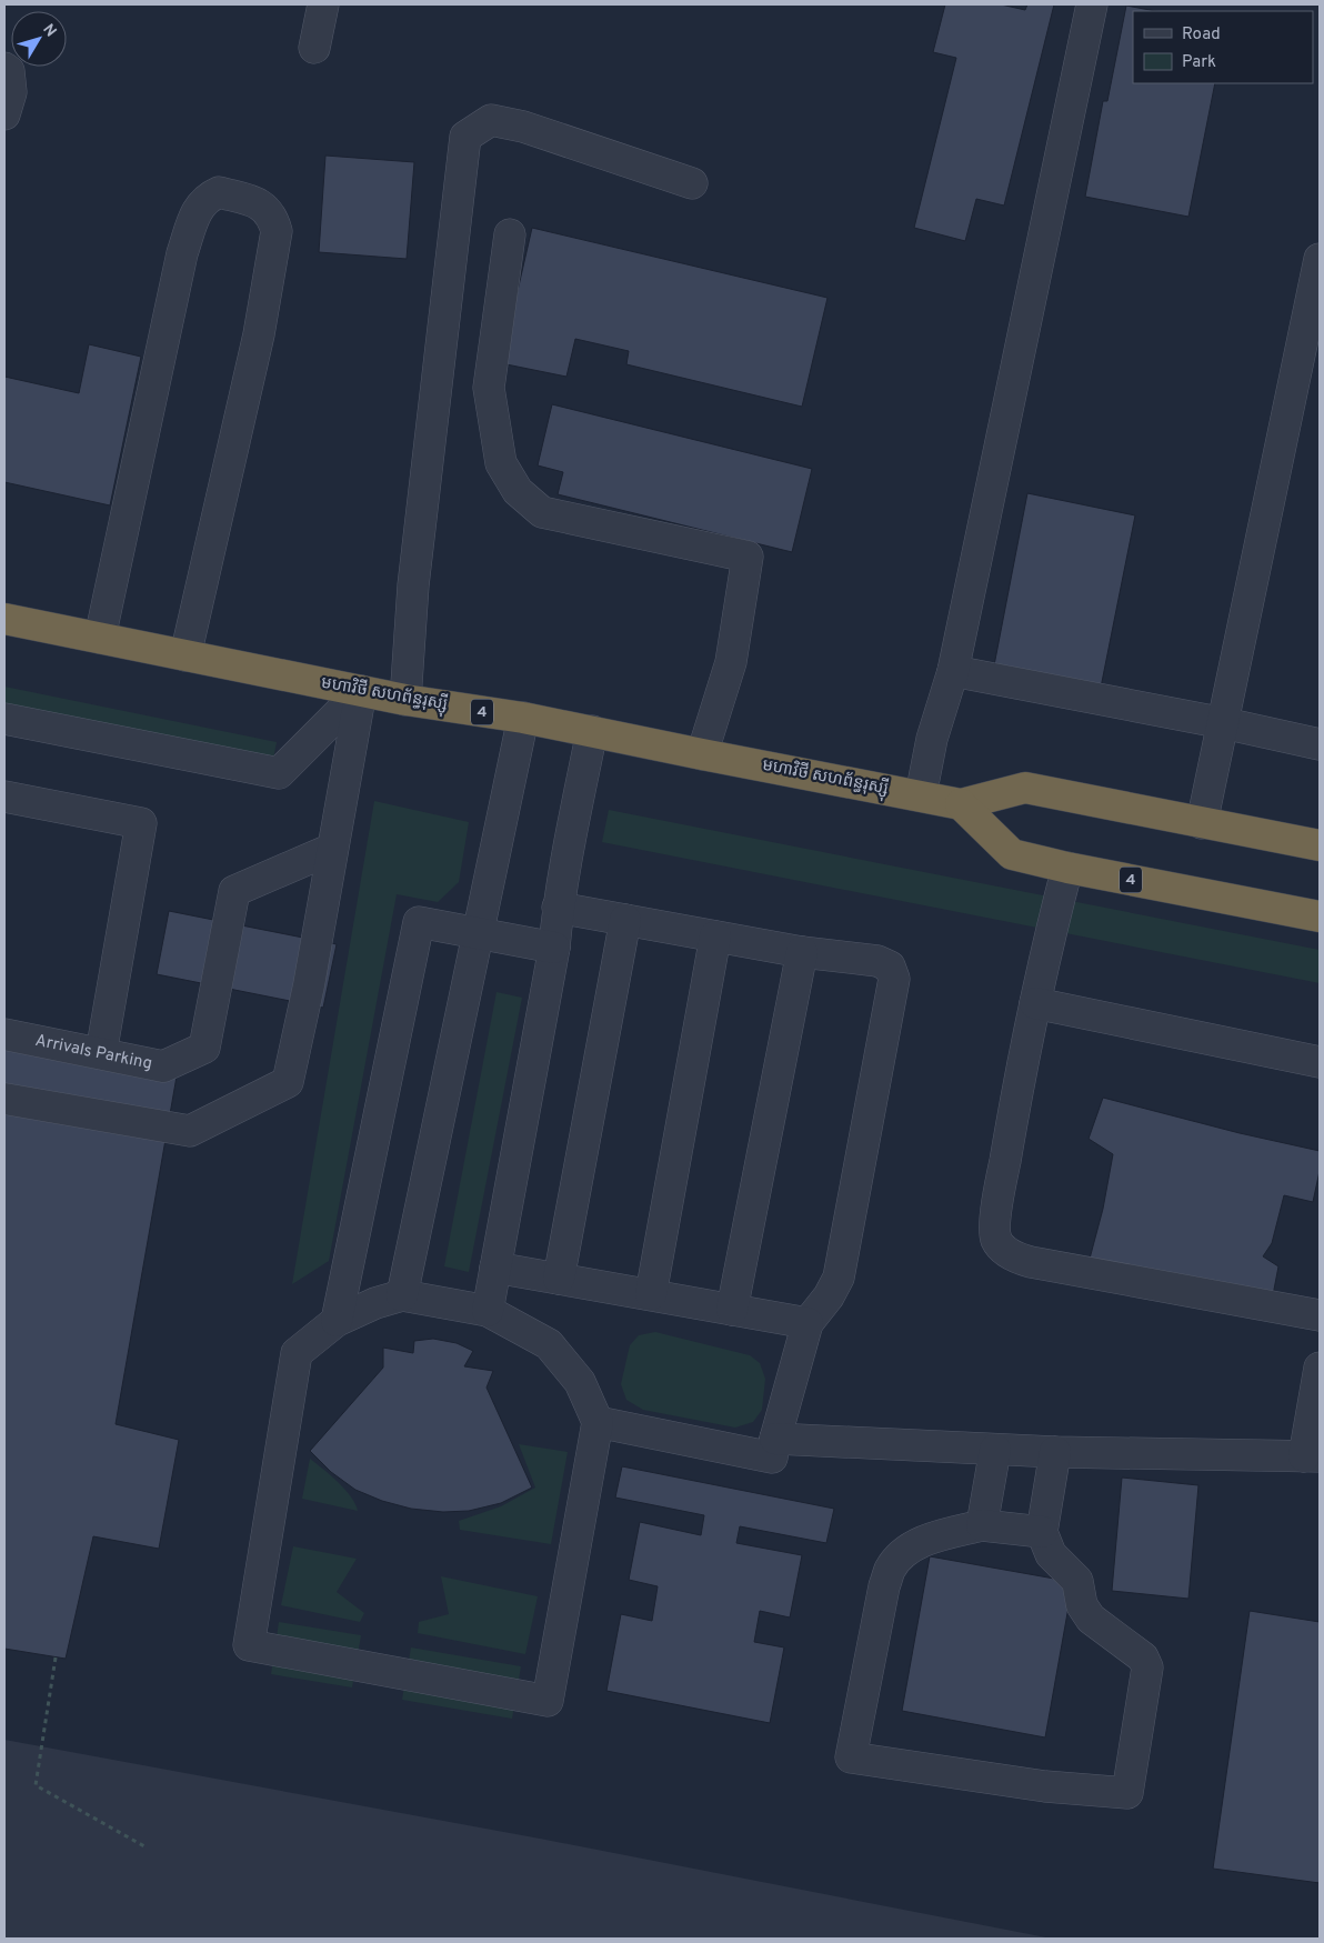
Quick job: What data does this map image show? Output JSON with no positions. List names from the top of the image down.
{
  "streets": {
    "highway": ["មហាវិថី សហព័ន្ធរុស្ស៊ី", "4"],
    "street": ["Arrivals Parking"]
  },
  "crossings": [
    ["មហាវិថី សហព័ន្ធរុស្ស៊ី", "4"]
  ],
  "legend": ["Road", "Park"],
  "north": "top right"
}
